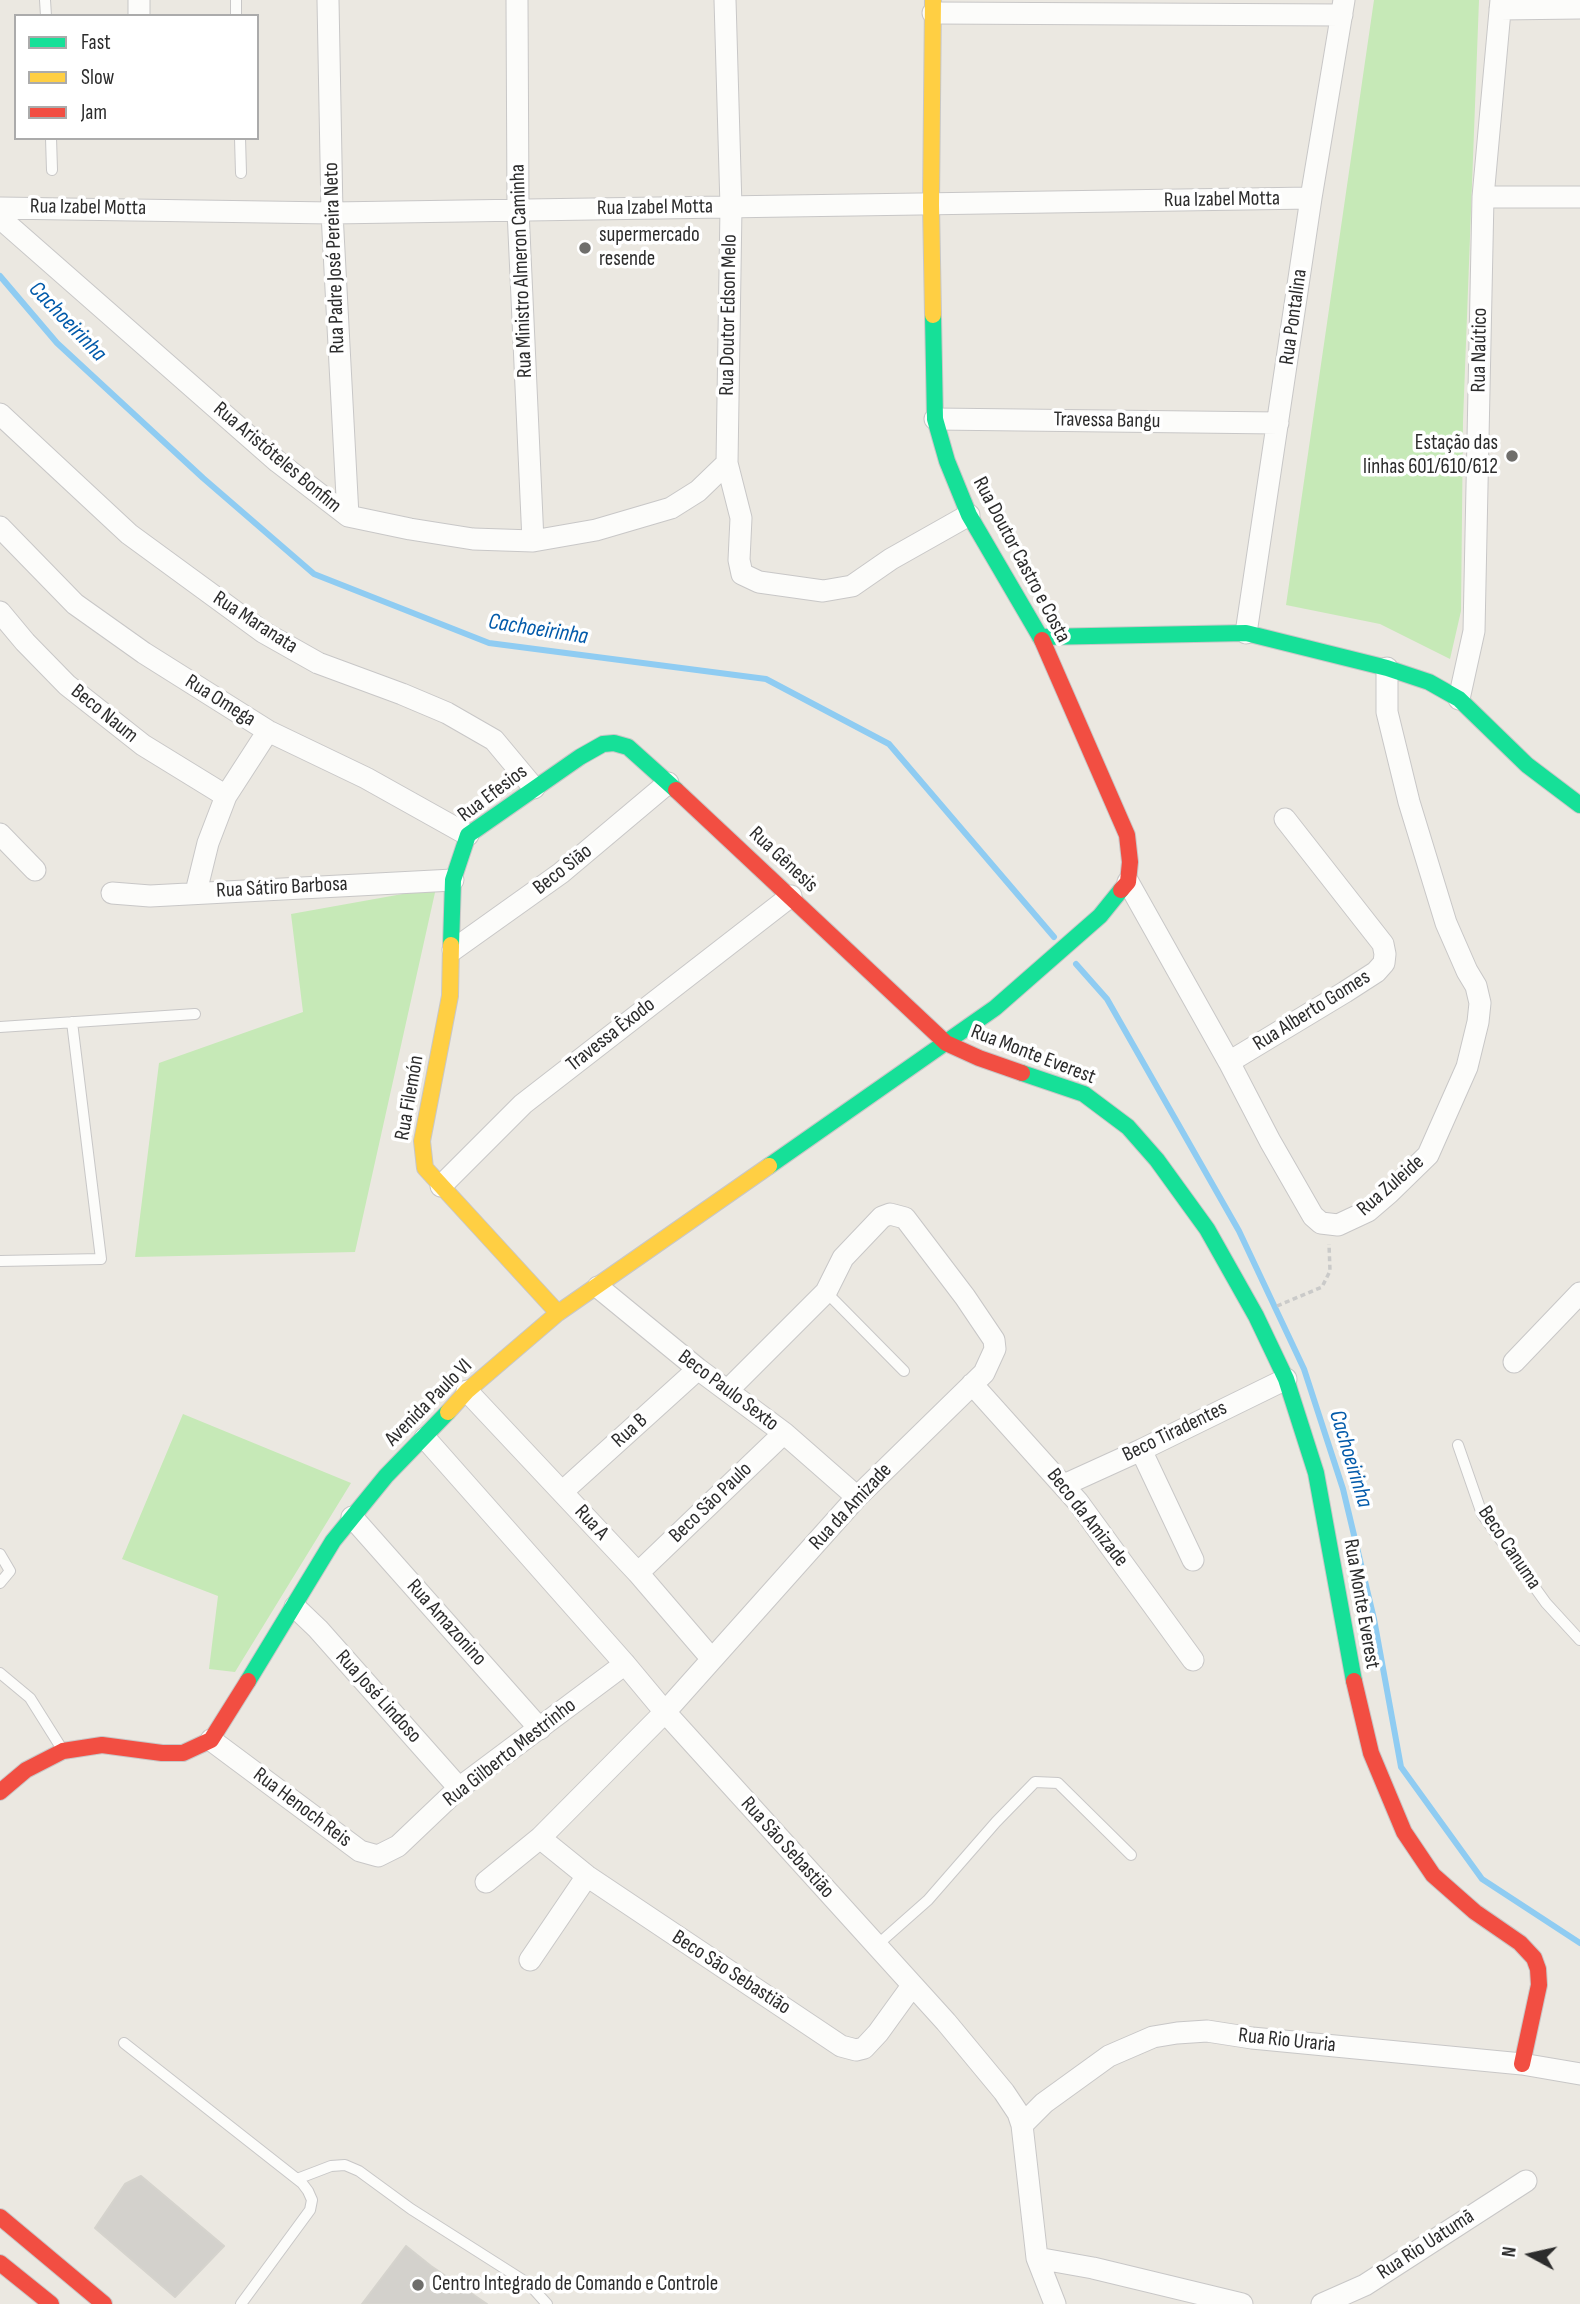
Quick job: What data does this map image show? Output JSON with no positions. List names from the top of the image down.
{
  "streets": {
    "street": [
      "Rua Izabel Motta",
      "Rua Padre José Pereira Neto",
      "Rua Ministro Almeron Caminha",
      "Rua Doutor Edson Melo",
      "Rua Pontalina",
      "Rua Naútico",
      "Travessa Bangu",
      "Rua Aristóteles Bonfim",
      "Rua Doutor Castro e Costa",
      "Rua Maranata",
      "Rua Omega",
      "Beco Naum",
      "Rua Efesios",
      "Rua Gênesis",
      "Beco Sião",
      "Rua Sátiro Barbosa",
      "Rua Alberto Gomes",
      "Travessa Êxodo",
      "Rua Monte Everest",
      "Rua Filemón",
      "Rua Zuleide",
      "Beco Paulo Sexto",
      "Avenida Paulo VI",
      "Rua B",
      "Beco Tiradentes",
      "Beco São Paulo",
      "Rua da Amizade",
      "Beco da Amizade",
      "Rua A",
      "Rua Amazonino",
      "Rua José Lindoso",
      "Rua Gilberto Mestrinho",
      "Rua Henoch Reis",
      "Rua São Sebastião",
      "Beco São Sebastião",
      "Rua Rio Uraria",
      "Rua Rio Uatumã"
    ],
    "lane": ["Beco Canuma"]
  },
  "crossings": [
    ["Rua Izabel Motta", "Rua Padre José Pereira Neto"],
    ["Rua Izabel Motta", "Rua Ministro Almeron Caminha"],
    ["Rua Izabel Motta", "Rua Doutor Edson Melo"],
    ["Rua Izabel Motta", "Rua Pontalina"],
    ["Rua Izabel Motta", "Rua Doutor Castro e Costa"],
    ["Rua Padre José Pereira Neto", "Rua Aristóteles Bonfim"],
    ["Rua Ministro Almeron Caminha", "Rua Aristóteles Bonfim"],
    ["Rua Doutor Edson Melo", "Rua Aristóteles Bonfim"],
    ["Rua Doutor Edson Melo", "Rua Doutor Castro e Costa"],
    ["Rua Pontalina", "Travessa Bangu"],
    ["Travessa Bangu", "Rua Doutor Castro e Costa"],
    ["Rua Maranata", "Rua Efesios"],
    ["Rua Omega", "Rua Efesios"],
    ["Rua Efesios", "Rua Gênesis"],
    ["Rua Efesios", "Rua Sátiro Barbosa"],
    ["Rua Efesios", "Rua Filemón"],
    ["Rua Gênesis", "Beco Sião"],
    ["Rua Gênesis", "Travessa Êxodo"],
    ["Rua Gênesis", "Rua Monte Everest"],
    ["Rua Gênesis", "Avenida Paulo VI"],
    ["Beco Sião", "Rua Filemón"],
    ["Rua Sátiro Barbosa", "Rua Filemón"],
    ["Travessa Êxodo", "Rua Filemón"],
    ["Rua Monte Everest", "Avenida Paulo VI"],
    ["Rua Monte Everest", "Beco Tiradentes"],
    ["Rua Monte Everest", "Rua Rio Uraria"],
    ["Rua Filemón", "Avenida Paulo VI"],
    ["Beco Paulo Sexto", "Avenida Paulo VI"],
    ["Beco Paulo Sexto", "Rua B"],
    ["Beco Paulo Sexto", "Beco São Paulo"],
    ["Beco Paulo Sexto", "Rua da Amizade"],
    ["Avenida Paulo VI", "Rua A"],
    ["Avenida Paulo VI", "Rua Amazonino"],
    ["Avenida Paulo VI", "Rua José Lindoso"],
    ["Avenida Paulo VI", "Rua Henoch Reis"],
    ["Avenida Paulo VI", "Rua São Sebastião"],
    ["Rua B", "Rua A"],
    ["Beco Tiradentes", "Beco da Amizade"],
    ["Beco São Paulo", "Rua A"],
    ["Rua da Amizade", "Beco da Amizade"],
    ["Rua da Amizade", "Rua A"],
    ["Rua da Amizade", "Rua São Sebastião"],
    ["Rua Amazonino", "Rua Gilberto Mestrinho"],
    ["Rua José Lindoso", "Rua Gilberto Mestrinho"],
    ["Rua Gilberto Mestrinho", "Rua Henoch Reis"],
    ["Rua Gilberto Mestrinho", "Rua São Sebastião"],
    ["Rua São Sebastião", "Beco São Sebastião"],
    ["Rua São Sebastião", "Rua Rio Uraria"]
  ],
  "water": ["Cachoeirinha"],
  "places": ["supermercado resende", "Estação das linhas 601/610/612", "Centro Integrado de Comando e Controle"],
  "legend": ["Fast", "Slow", "Jam"],
  "north": "left"
}
